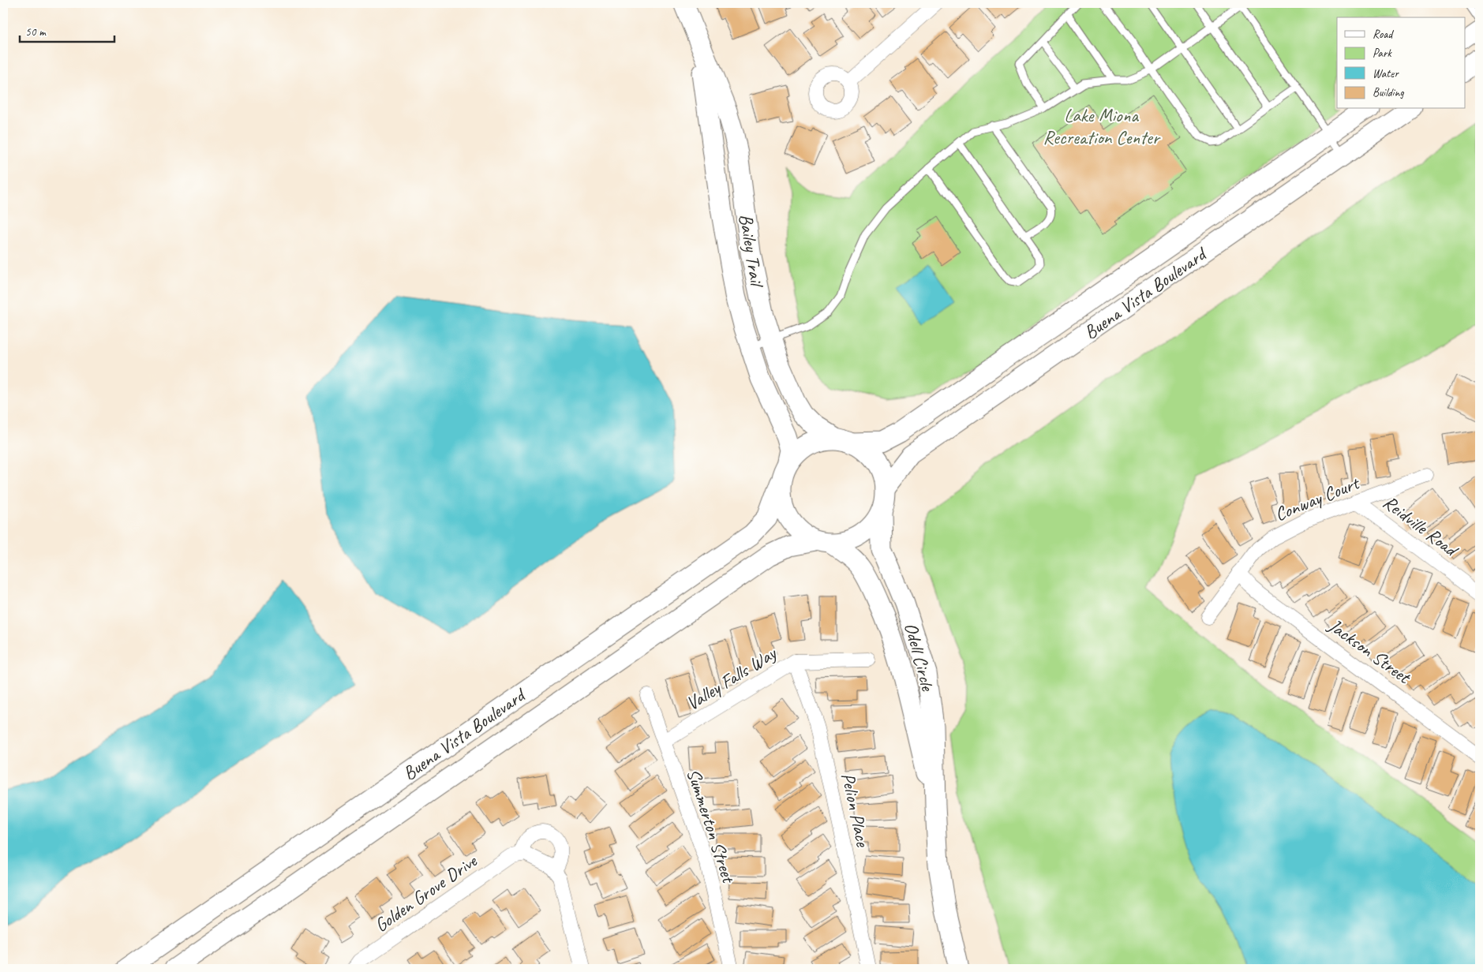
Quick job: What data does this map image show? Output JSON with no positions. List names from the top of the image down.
{
  "streets": {
    "main road": ["Bailey Trail", "Buena Vista Boulevard", "Odell Circle"],
    "street": [
      "Conway Court",
      "Reidville Road",
      "Jackson Street",
      "Valley Falls Way",
      "Pelion Place",
      "Summerton Street",
      "Golden Grove Drive"
    ]
  },
  "crossings": [
    ["Bailey Trail", "Buena Vista Boulevard"],
    ["Bailey Trail", "Odell Circle"],
    ["Buena Vista Boulevard", "Odell Circle"],
    ["Conway Court", "Reidville Road"],
    ["Conway Court", "Jackson Street"],
    ["Valley Falls Way", "Pelion Place"],
    ["Valley Falls Way", "Summerton Street"]
  ],
  "parks": ["Lake Miona Recreation Center"],
  "legend": [
    "Road",
    "Park",
    "Water",
    "Building"
  ],
  "scale_bar": "50 m"
}
